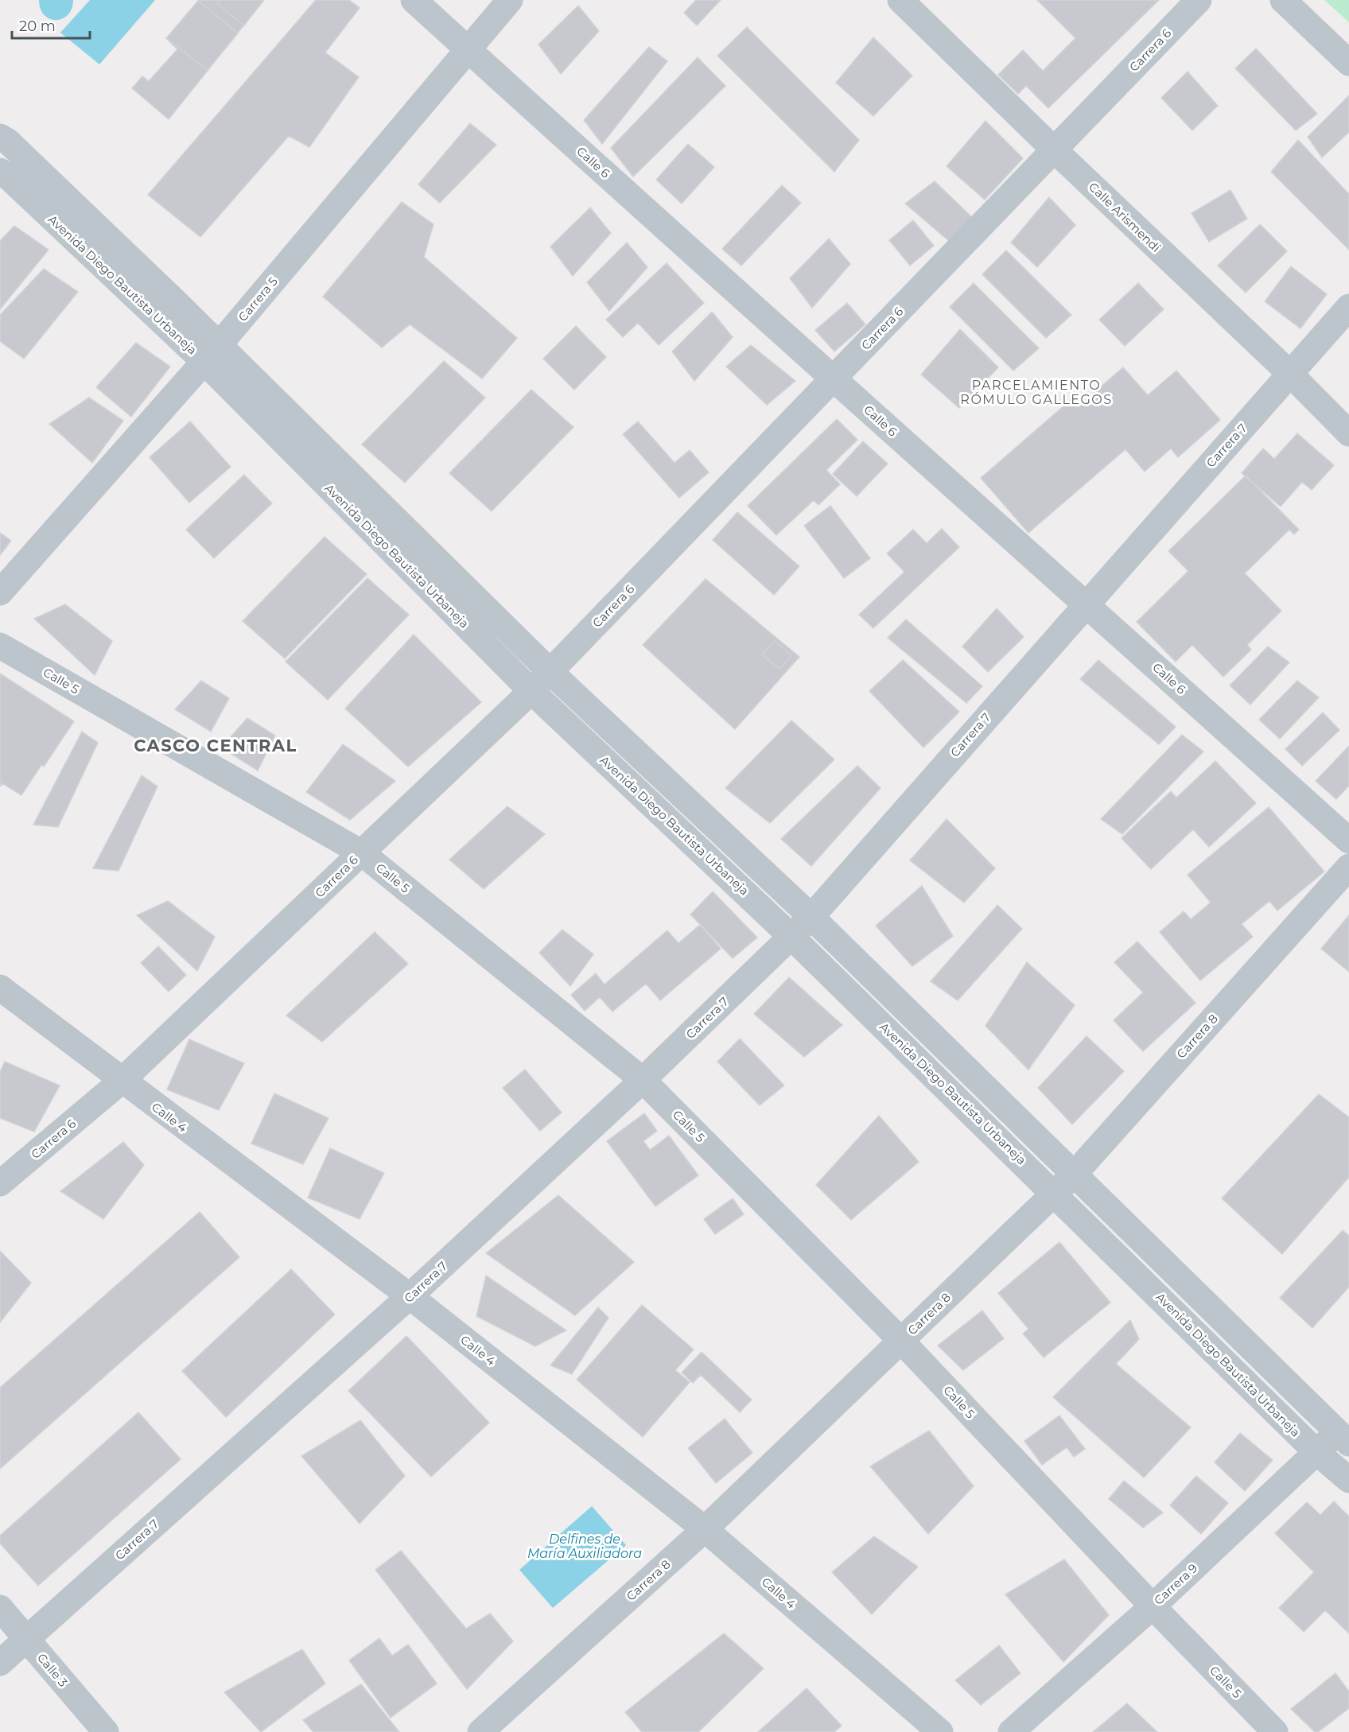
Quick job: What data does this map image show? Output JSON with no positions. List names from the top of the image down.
{
  "streets": {
    "street": [
      "Carrera 6",
      "Calle 6",
      "Calle Arismendi",
      "Avenida Diego Bautista Urbaneja",
      "Carrera 5",
      "Carrera 7",
      "Calle 5",
      "Carrera 8",
      "Calle 4",
      "Carrera 9",
      "Calle 3"
    ]
  },
  "crossings": [
    ["Carrera 6", "Calle 6"],
    ["Carrera 6", "Calle Arismendi"],
    ["Carrera 6", "Avenida Diego Bautista Urbaneja"],
    ["Carrera 6", "Calle 5"],
    ["Carrera 6", "Calle 4"],
    ["Calle 6", "Carrera 5"],
    ["Calle 6", "Carrera 7"],
    ["Calle Arismendi", "Carrera 7"],
    ["Avenida Diego Bautista Urbaneja", "Carrera 5"],
    ["Avenida Diego Bautista Urbaneja", "Carrera 7"],
    ["Avenida Diego Bautista Urbaneja", "Carrera 8"],
    ["Avenida Diego Bautista Urbaneja", "Carrera 9"],
    ["Carrera 7", "Calle 5"],
    ["Carrera 7", "Calle 4"],
    ["Carrera 7", "Calle 3"],
    ["Calle 5", "Carrera 8"],
    ["Calle 5", "Carrera 9"],
    ["Carrera 8", "Calle 4"]
  ],
  "districts": ["PARCELAMIENTO RÓMULO GALLEGOS", "CASCO CENTRAL"],
  "water": ["Delfines de María Auxiliadora"],
  "scale_bar": "20 m"
}
